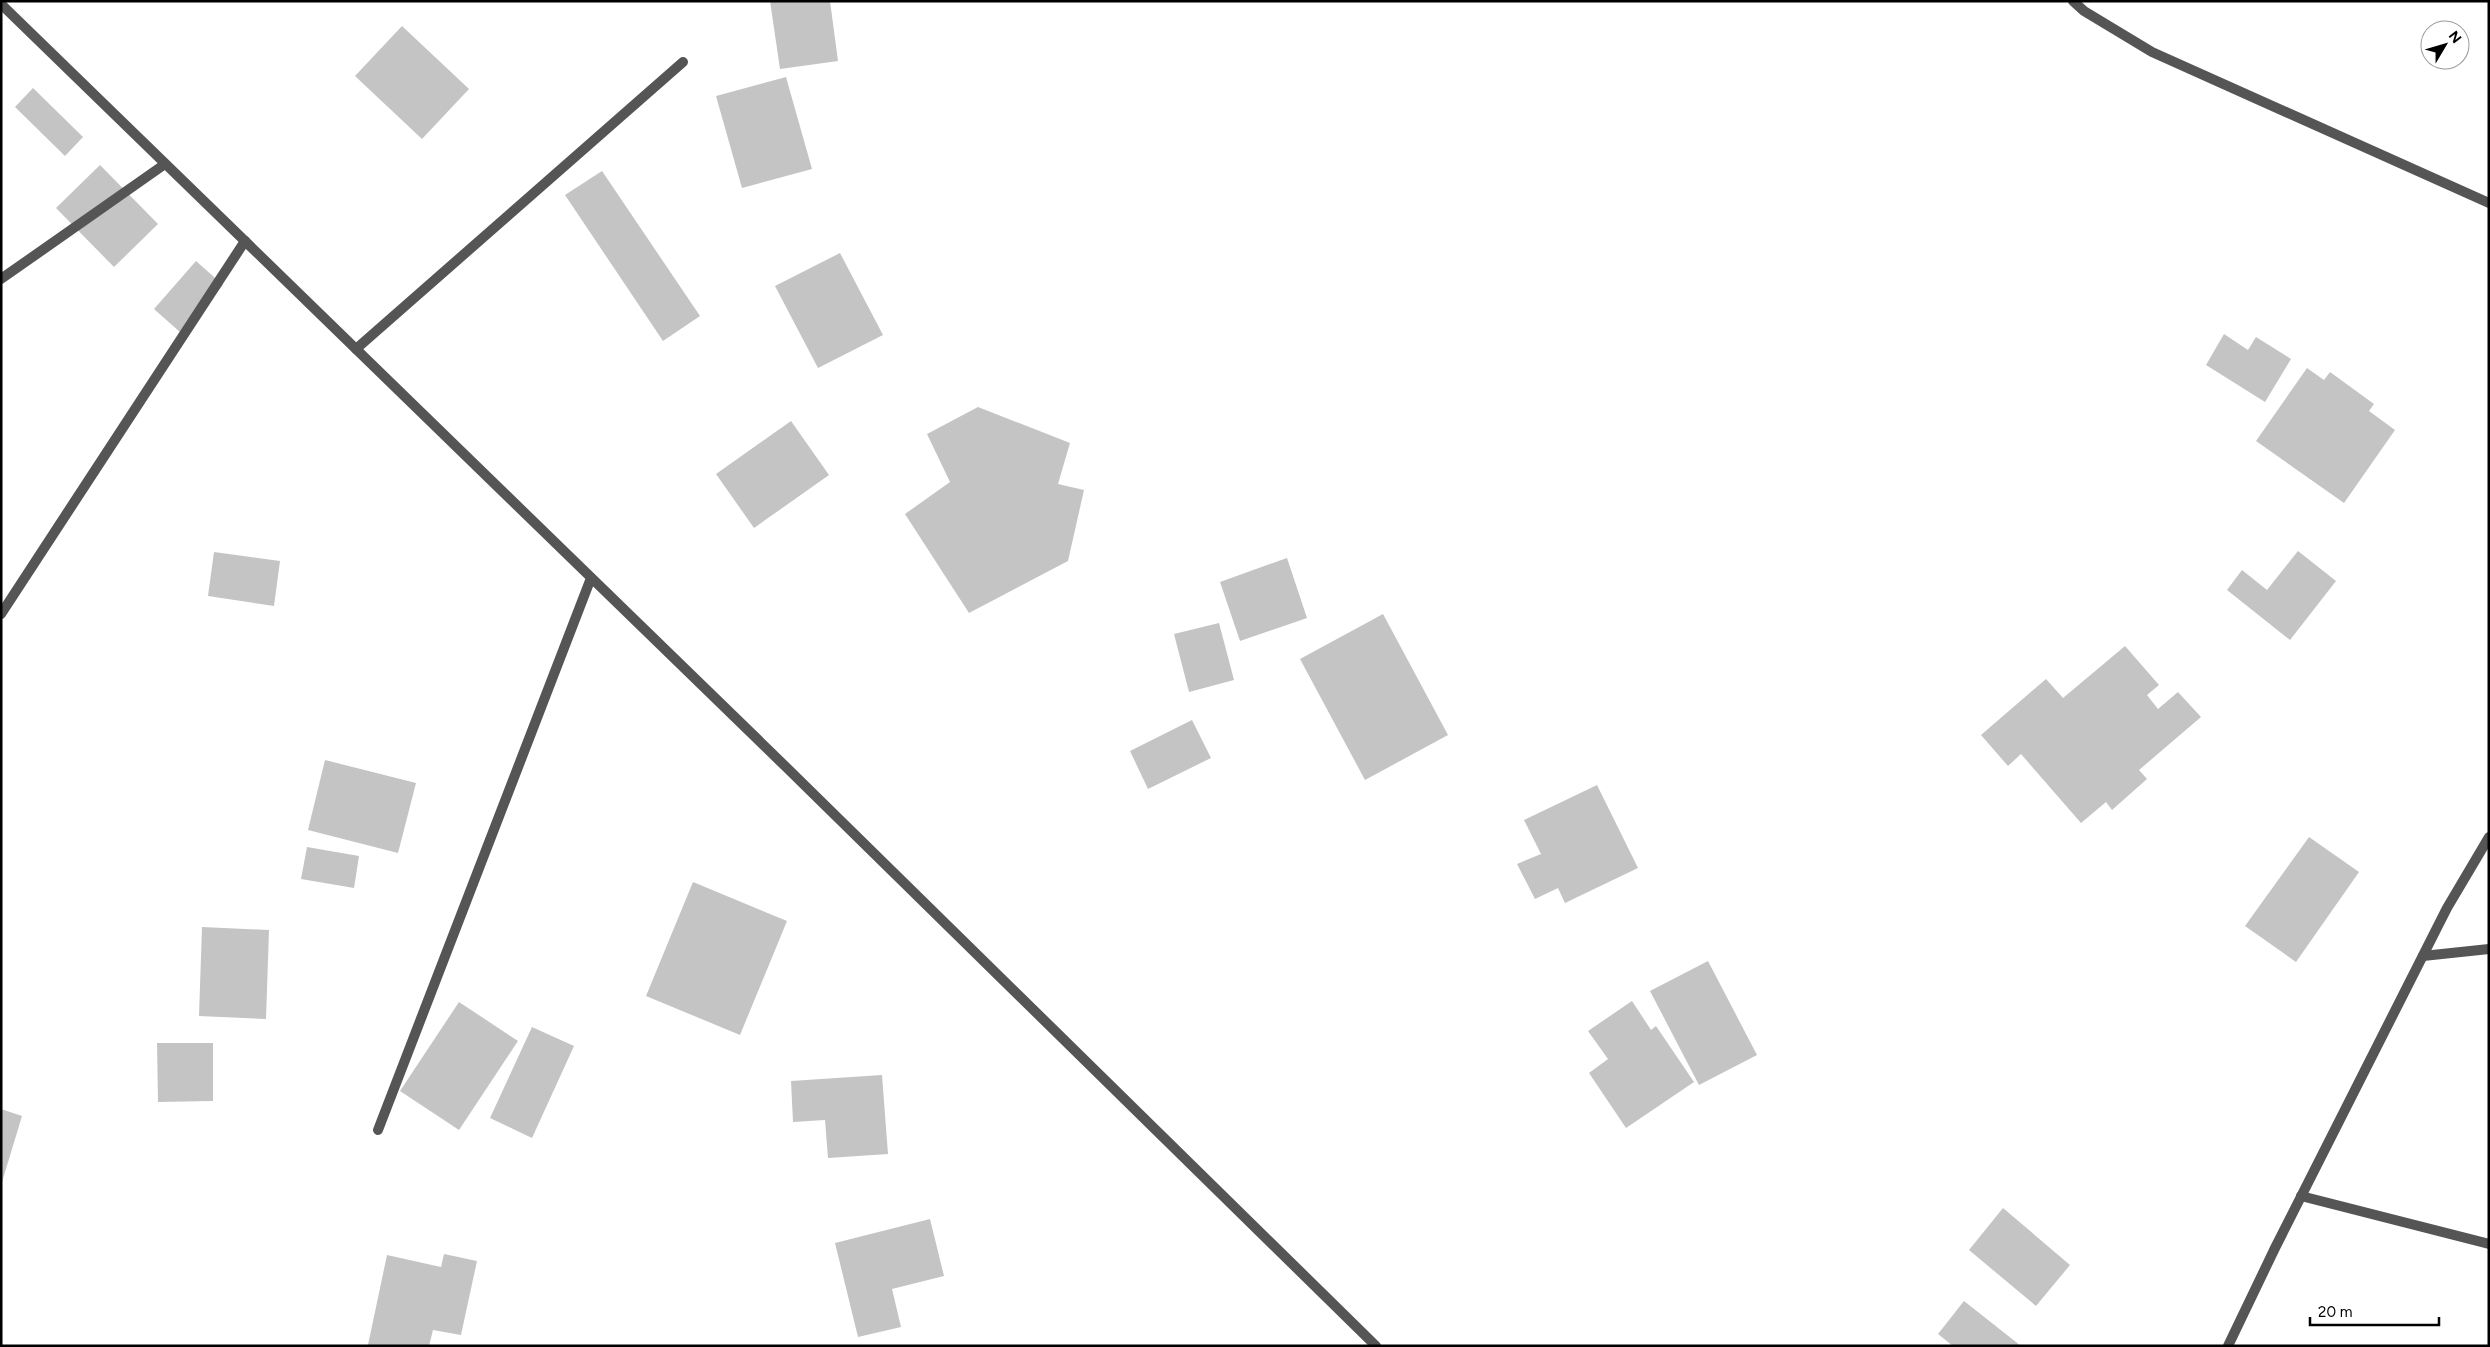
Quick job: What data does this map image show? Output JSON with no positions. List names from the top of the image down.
{
  "scale_bar": "20 m",
  "north": "top right"
}
